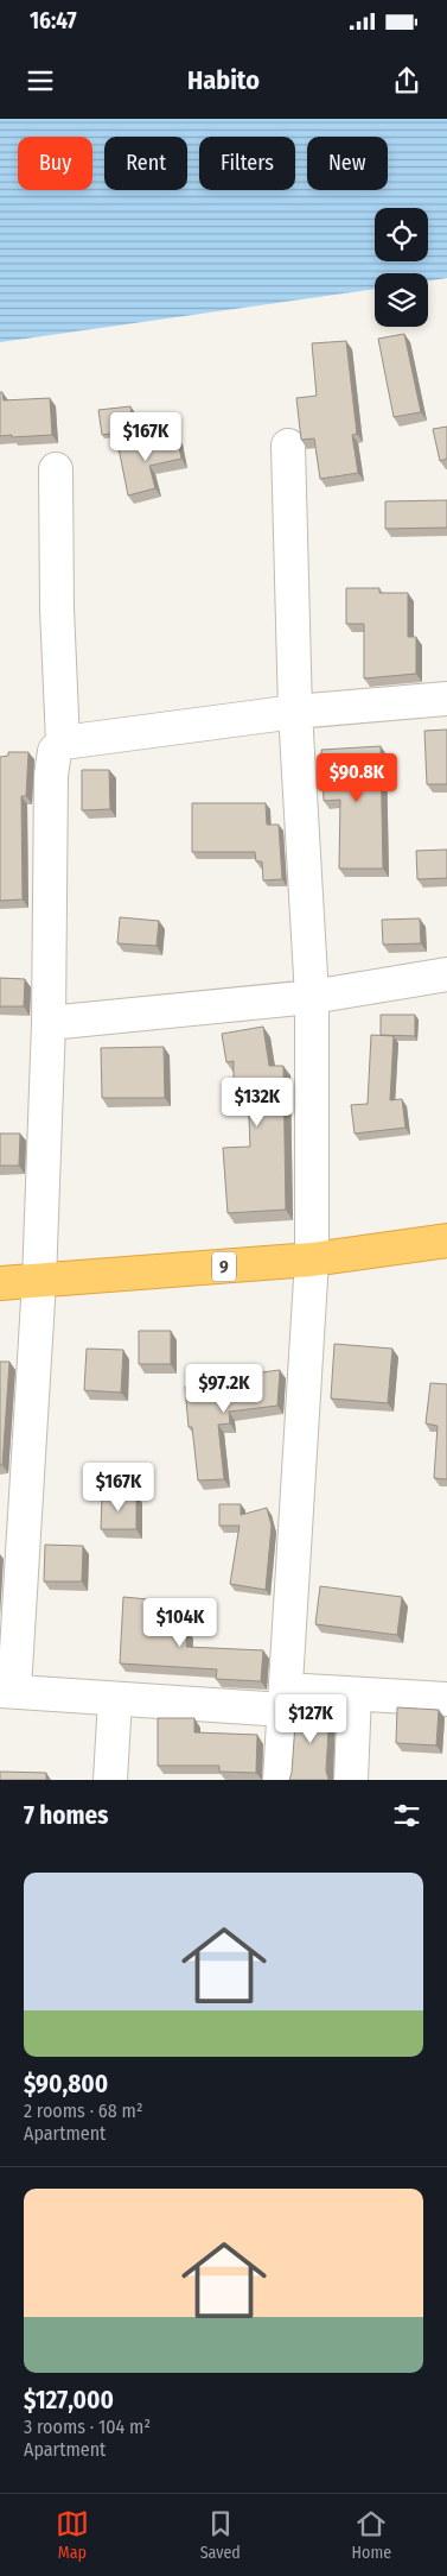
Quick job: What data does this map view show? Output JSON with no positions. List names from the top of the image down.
{
  "streets": {
    "highway": ["9"]
  },
  "page": {
    "status": "16:47",
    "header": "Habito",
    "chip": [
      "Buy",
      "Rent",
      "Filters",
      "New"
    ],
    "price": [
      "$167K",
      "$90.8K",
      "$132K",
      "$97.2K",
      "$167K",
      "$104K",
      "$127K"
    ],
    "heading": "7 homes",
    "list": [
      {
        "name": "$90,800",
        "note": "2 rooms · 68 m² · Apartment"
      },
      {
        "name": "$127,000",
        "note": "3 rooms · 104 m² · Apartment"
      }
    ],
    "tabs": ["Map", "Saved", "Home"]
  }
}
